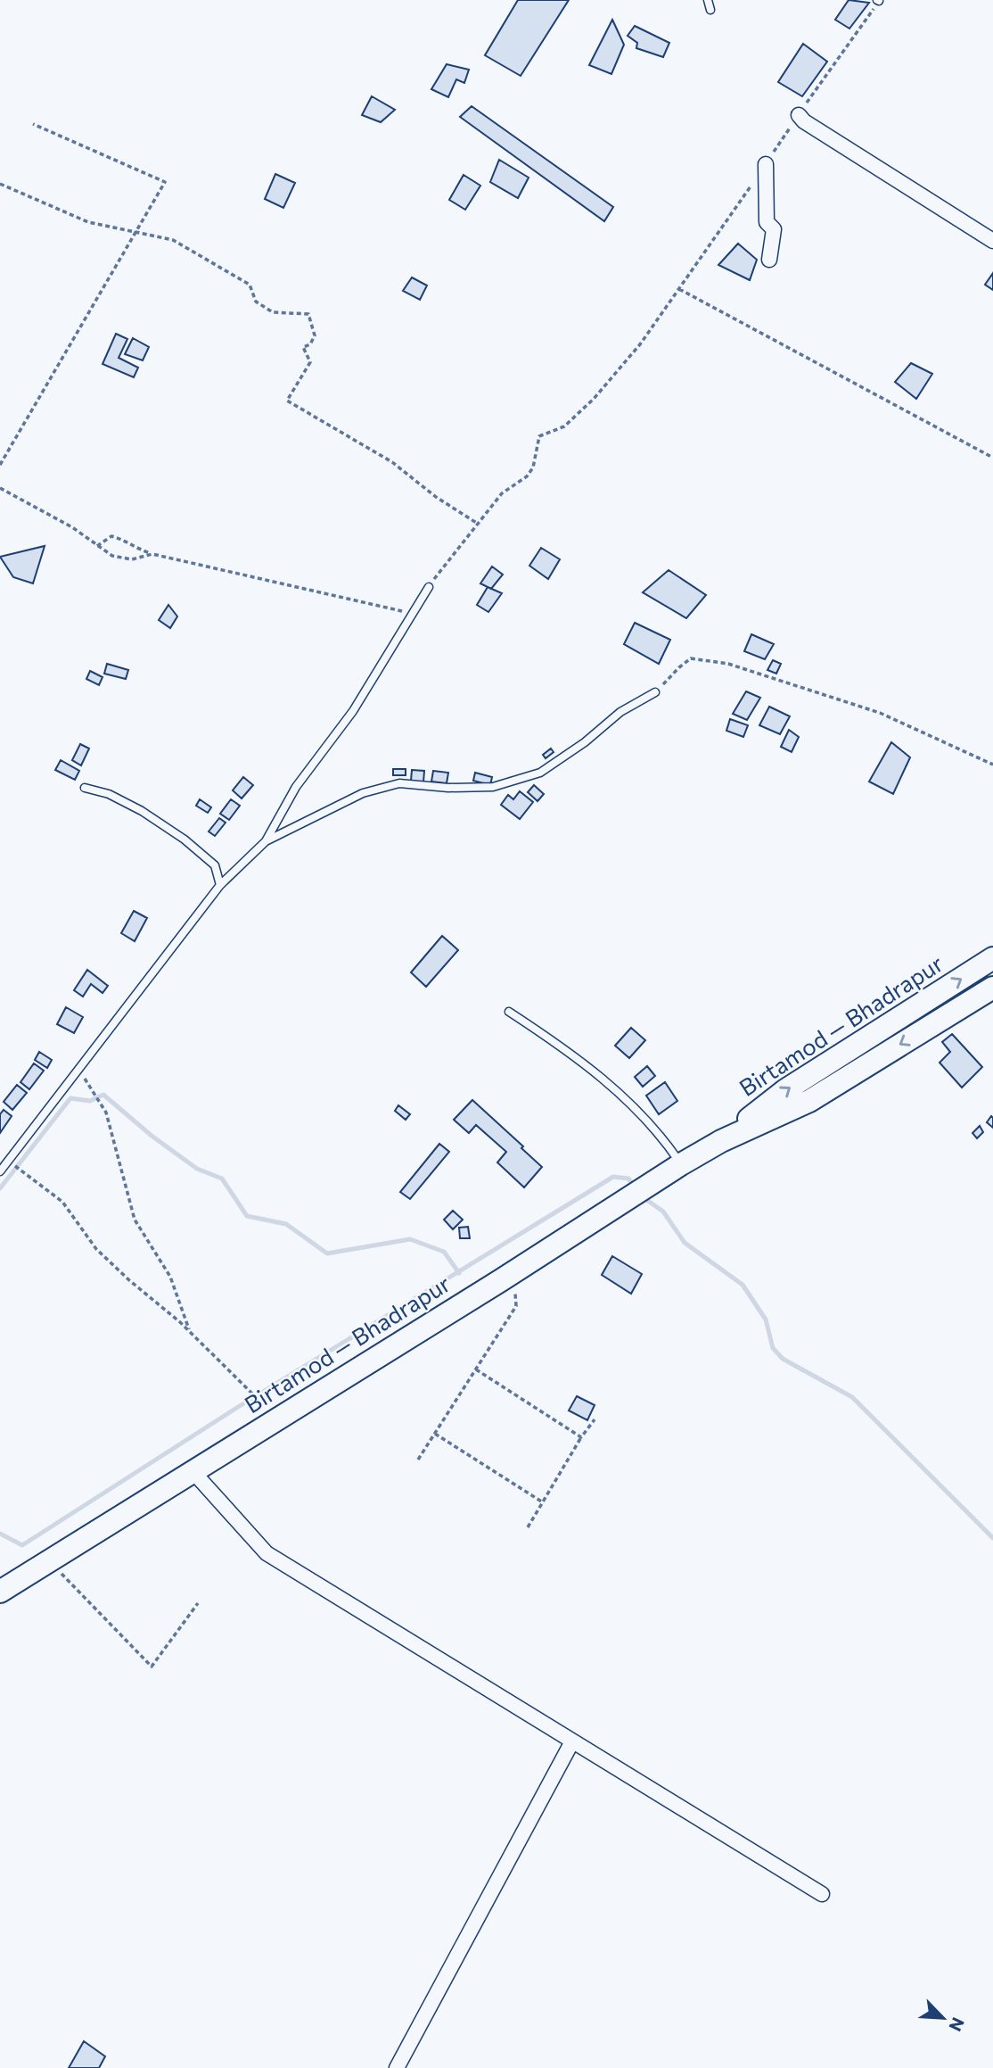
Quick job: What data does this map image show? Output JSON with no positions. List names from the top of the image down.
{
  "streets": {
    "main road": ["Birtamod — Bhadrapur"]
  },
  "north": "bottom right"
}
